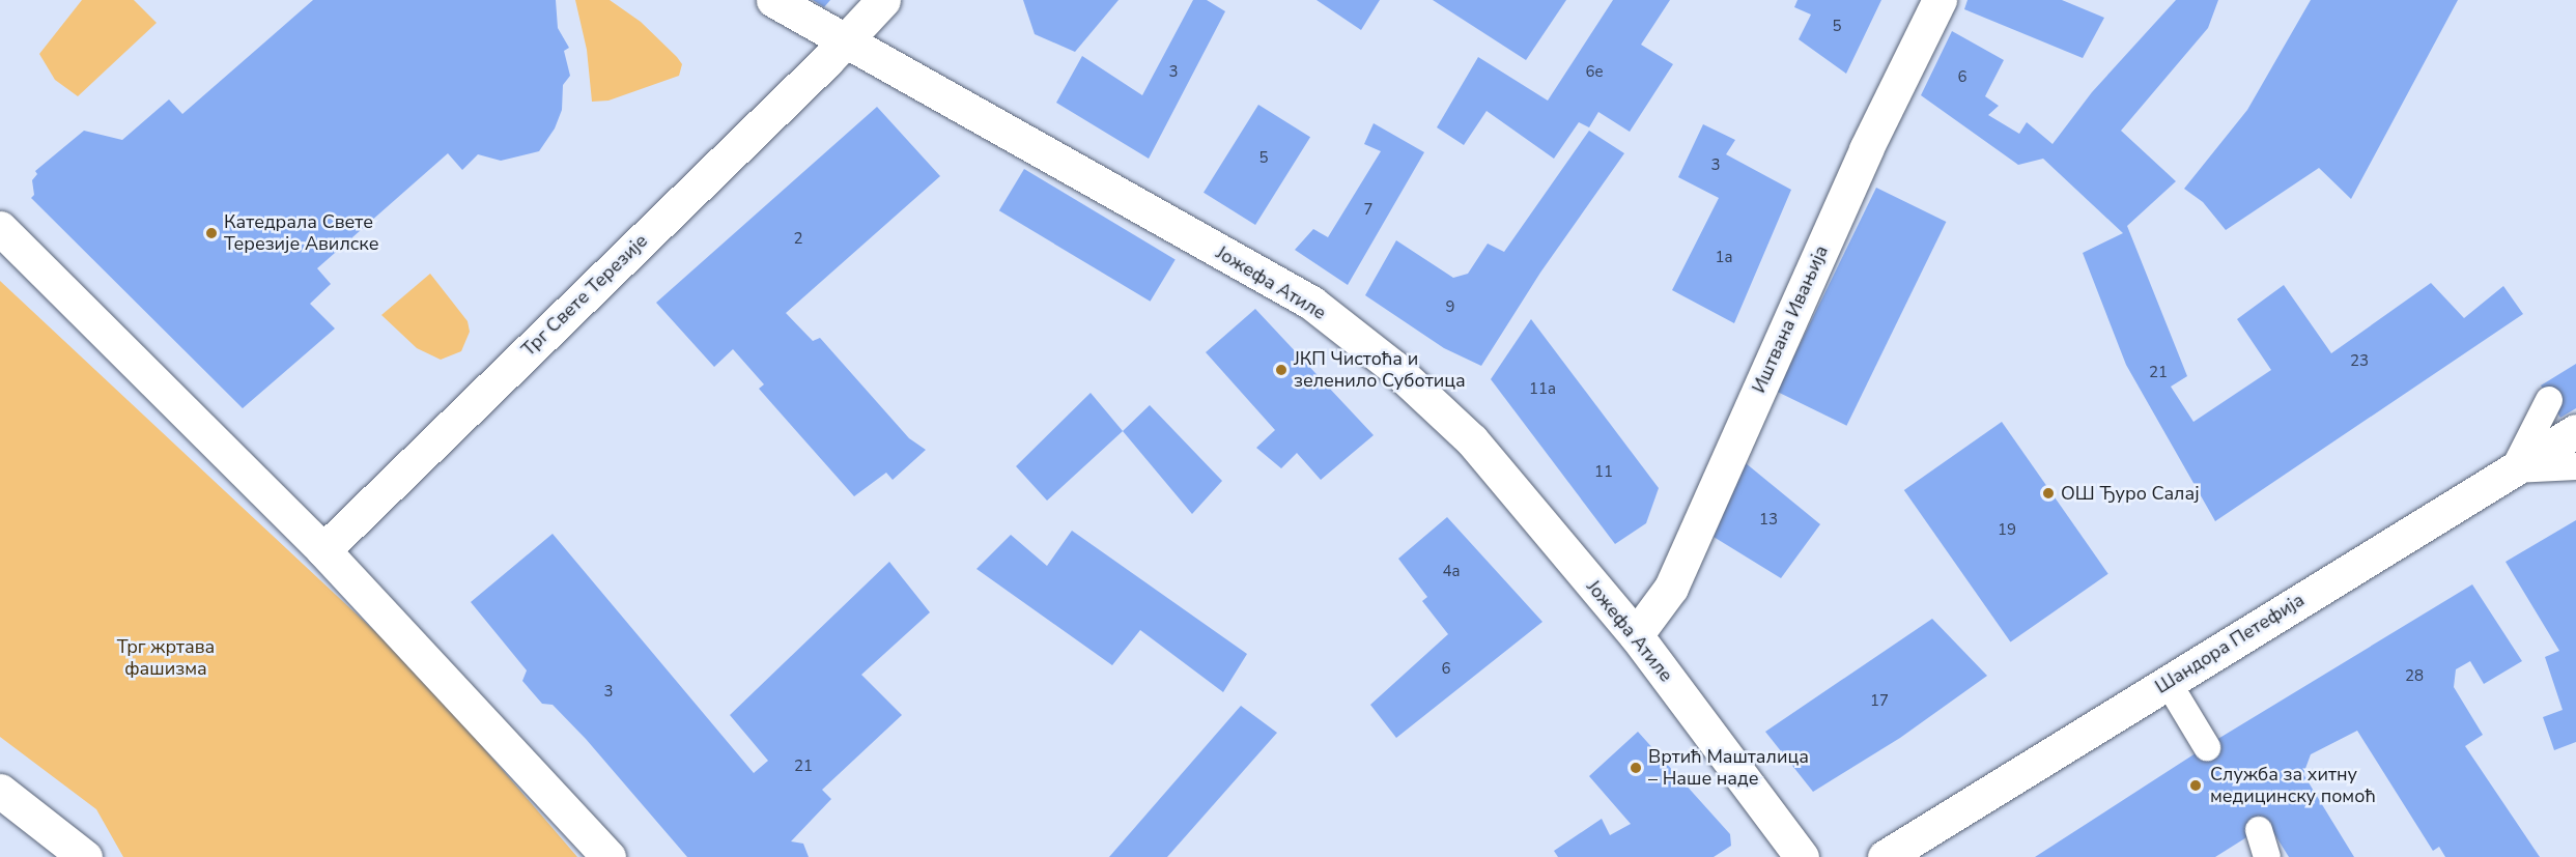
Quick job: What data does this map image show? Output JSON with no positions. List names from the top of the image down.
{
  "streets": {
    "street": [
      "Јожефа Атиле",
      "Трг Свете Терезије",
      "Иштвана Ивањија",
      "Шандора Петефија"
    ]
  },
  "crossings": [
    ["Јожефа Атиле", "Трг Свете Терезије"],
    ["Јожефа Атиле", "Иштвана Ивањија"]
  ],
  "parks": ["Трг жртава фашизма"],
  "places": [
    "Катедрала Свете Терезије Авилске",
    "ЈКП Чистоћа и зеленило Суботица",
    "ОШ Ђуро Салај",
    "Вртић Машталица – Наше наде",
    "Служба за хитну медицинску помоћ"
  ],
  "house_numbers": [
    "5",
    "3",
    "6e",
    "6",
    "5",
    "3",
    "7",
    "2",
    "1a",
    "9",
    "23",
    "21",
    "11a",
    "11",
    "13",
    "19",
    "4a",
    "6",
    "28",
    "3",
    "17",
    "21"
  ]
}
